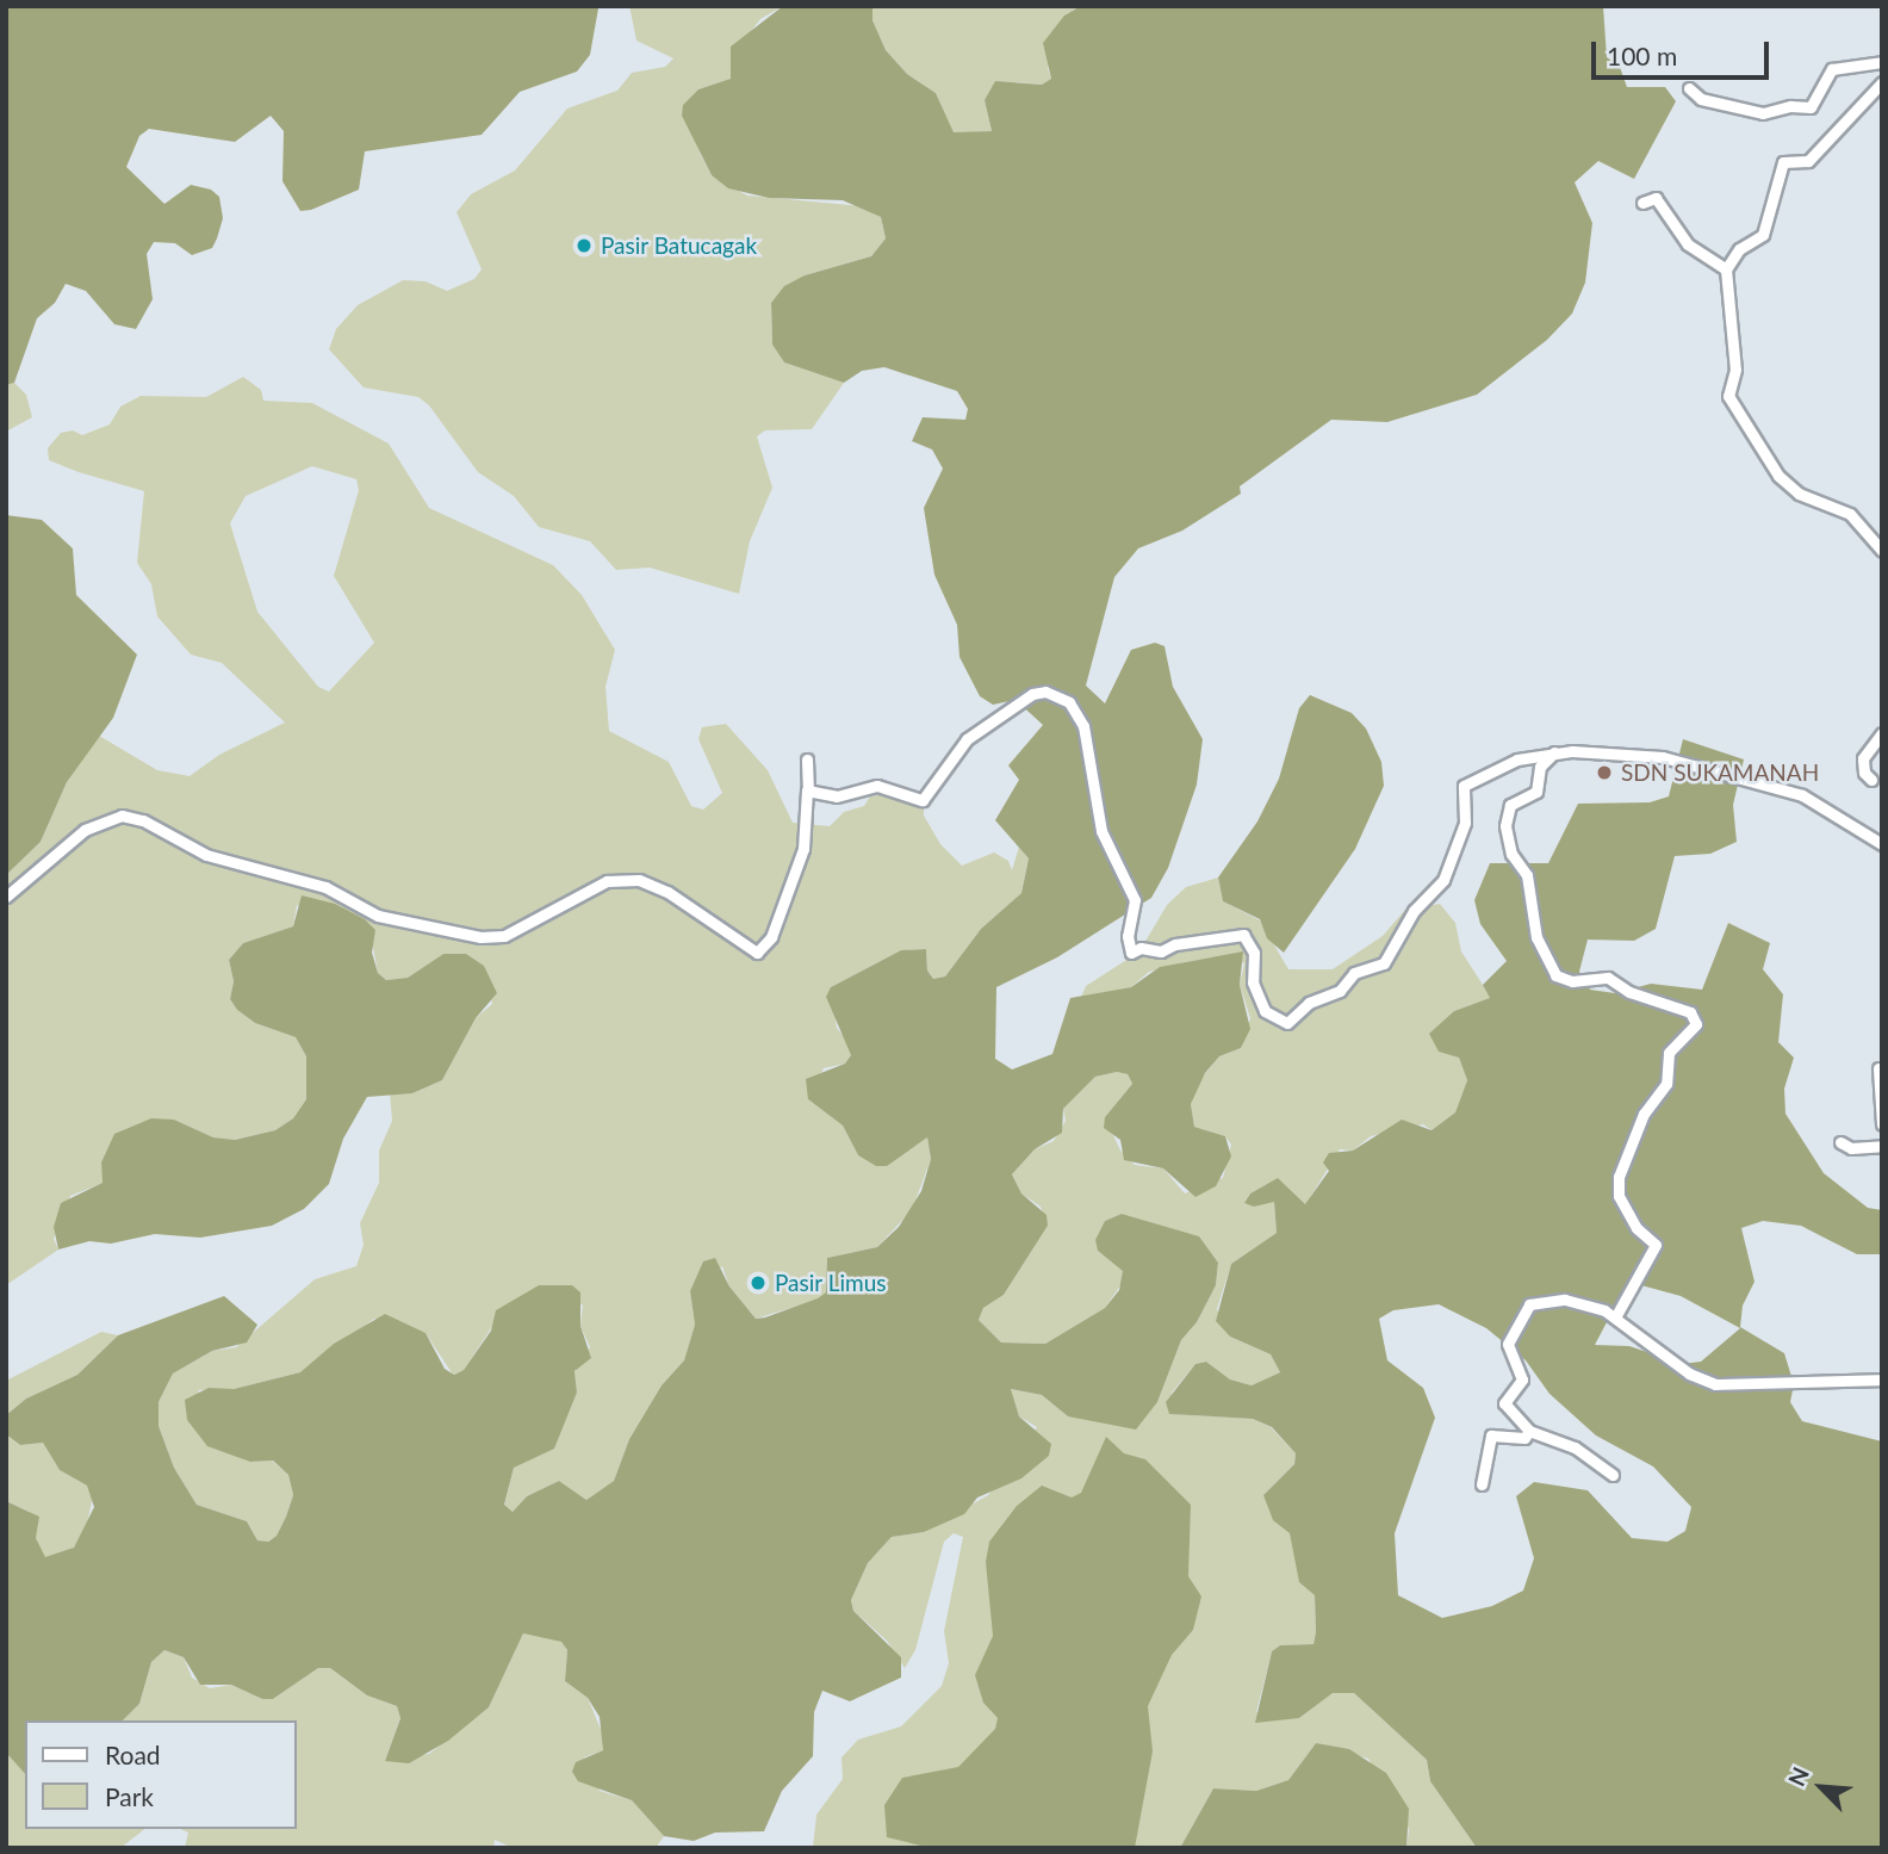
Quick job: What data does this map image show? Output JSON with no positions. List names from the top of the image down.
{
  "places": ["Pasir Batucagak", "SDN SUKAMANAH", "Pasir Limus"],
  "legend": ["Road", "Park"],
  "scale_bar": "100 m",
  "north": "top left"
}
